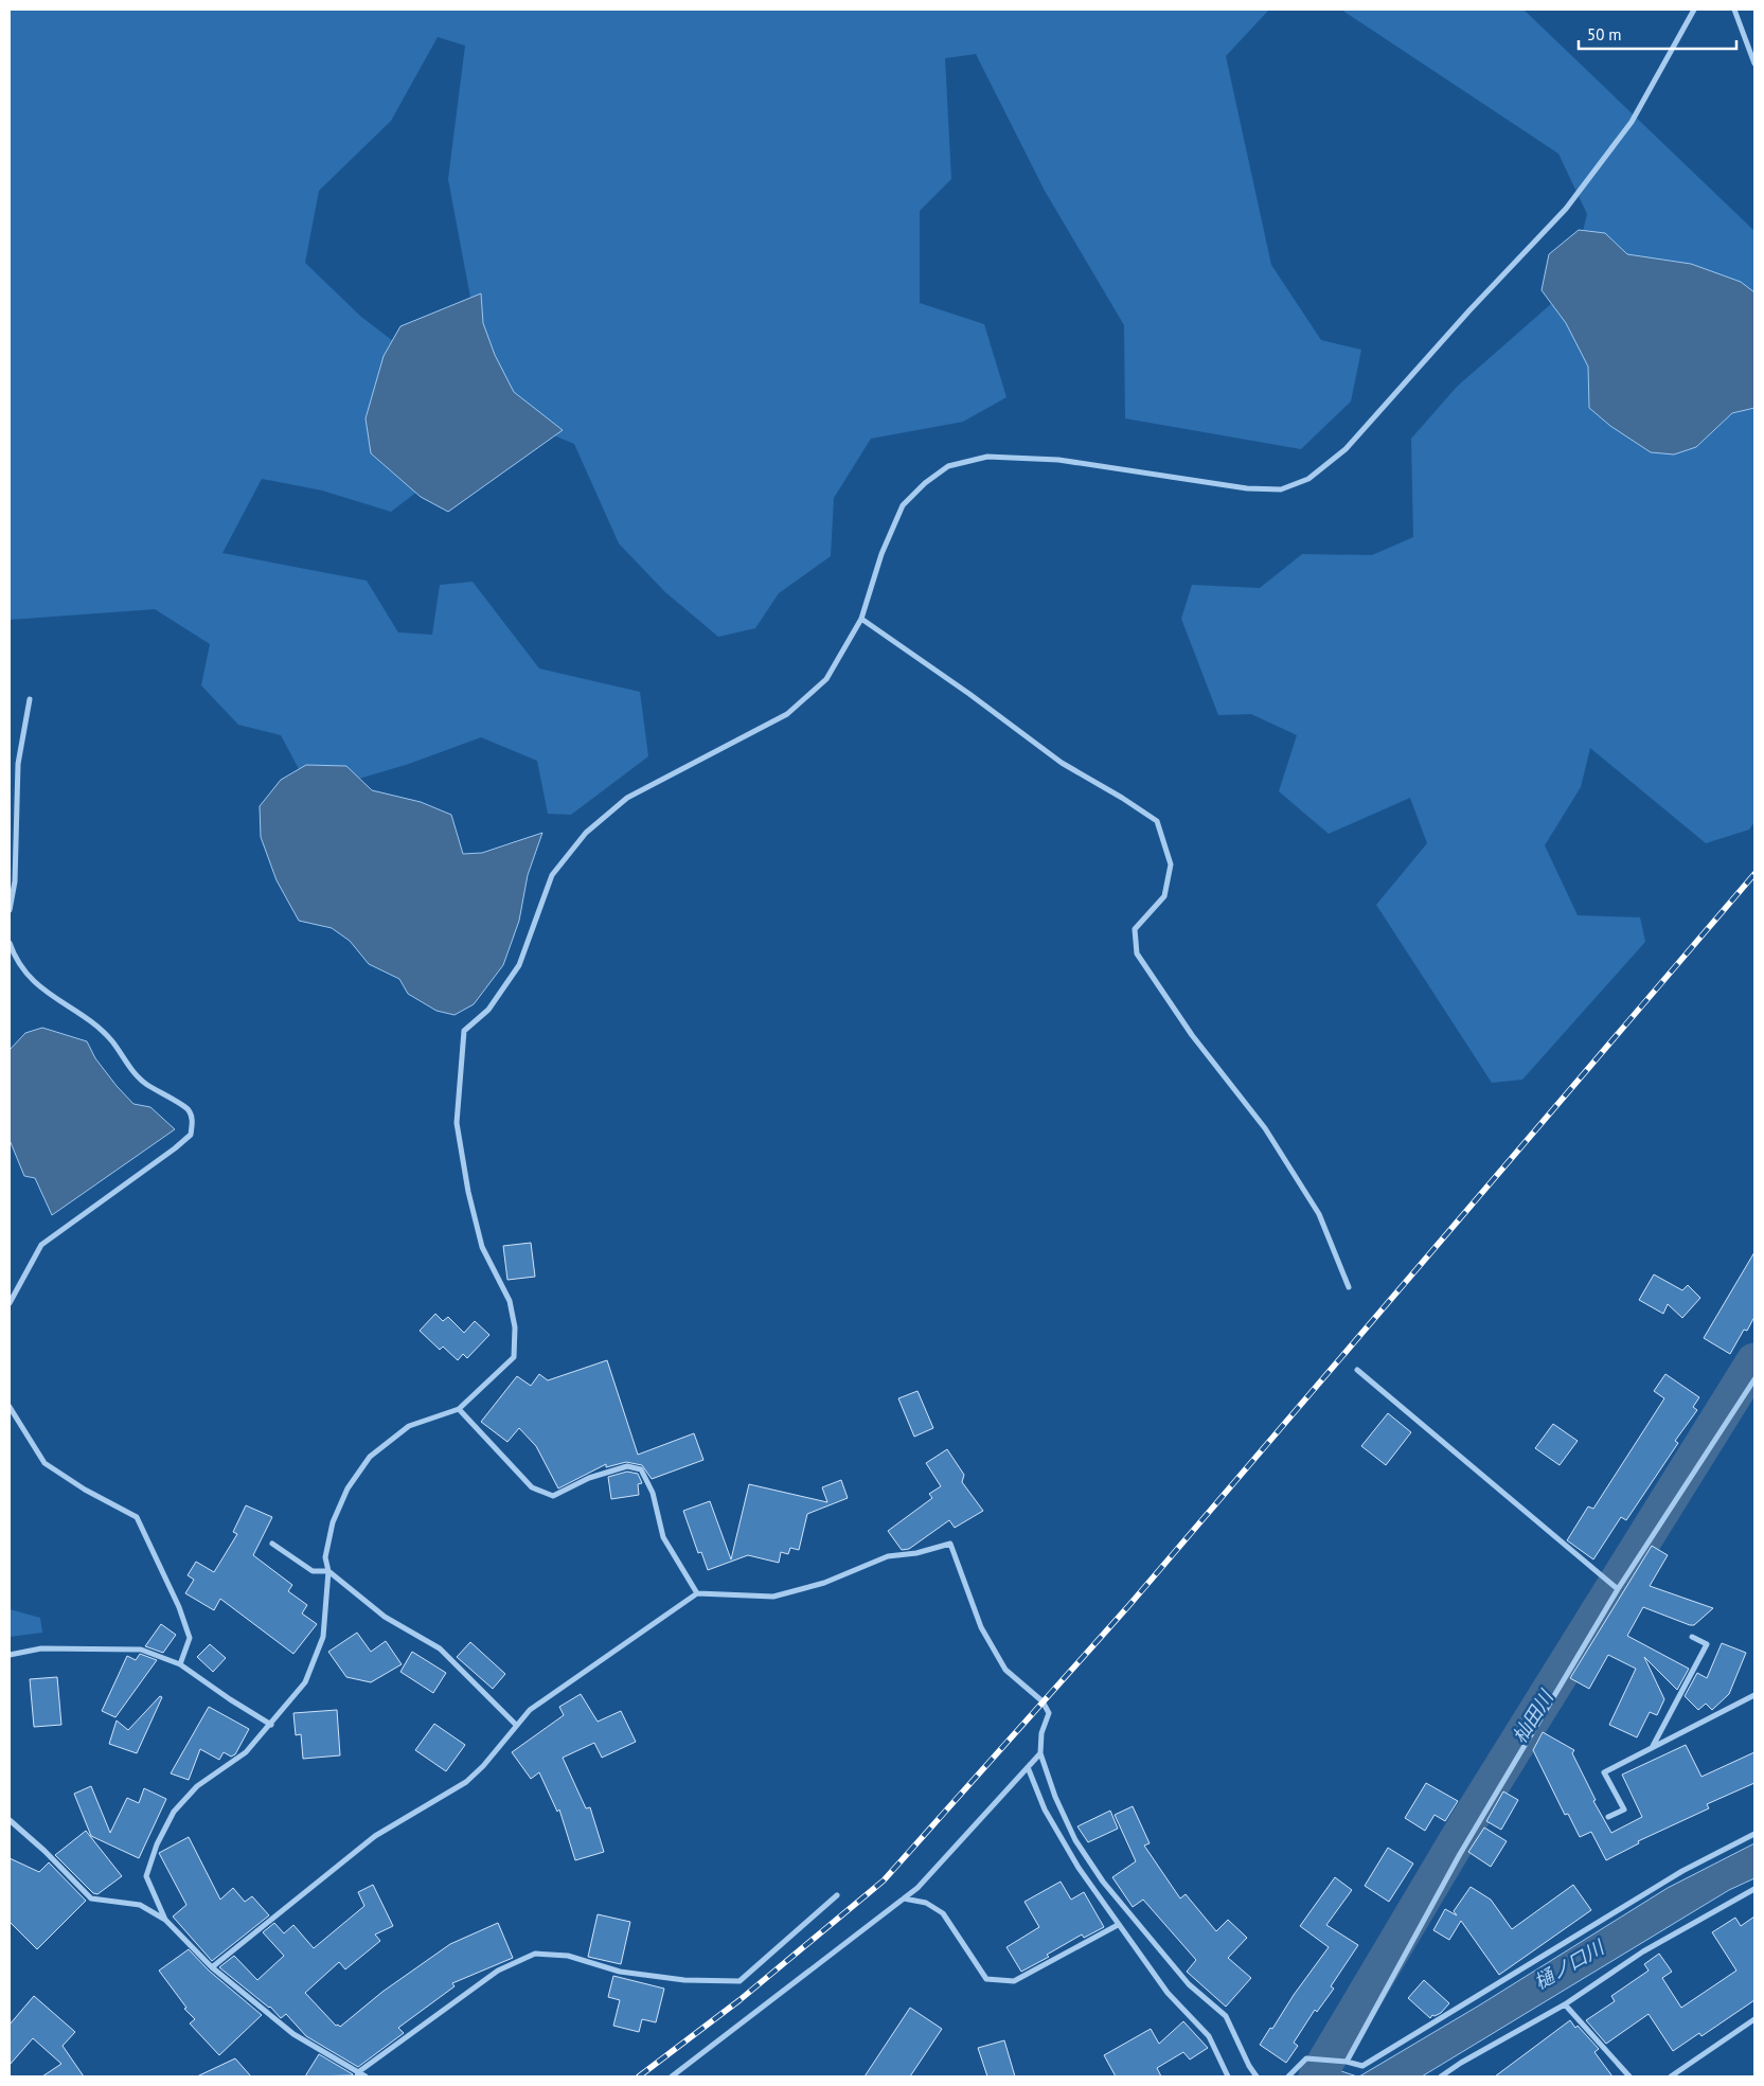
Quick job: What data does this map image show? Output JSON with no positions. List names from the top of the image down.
{
  "water": ["杣田川", "樋ノ口川"],
  "scale_bar": "50 m"
}
